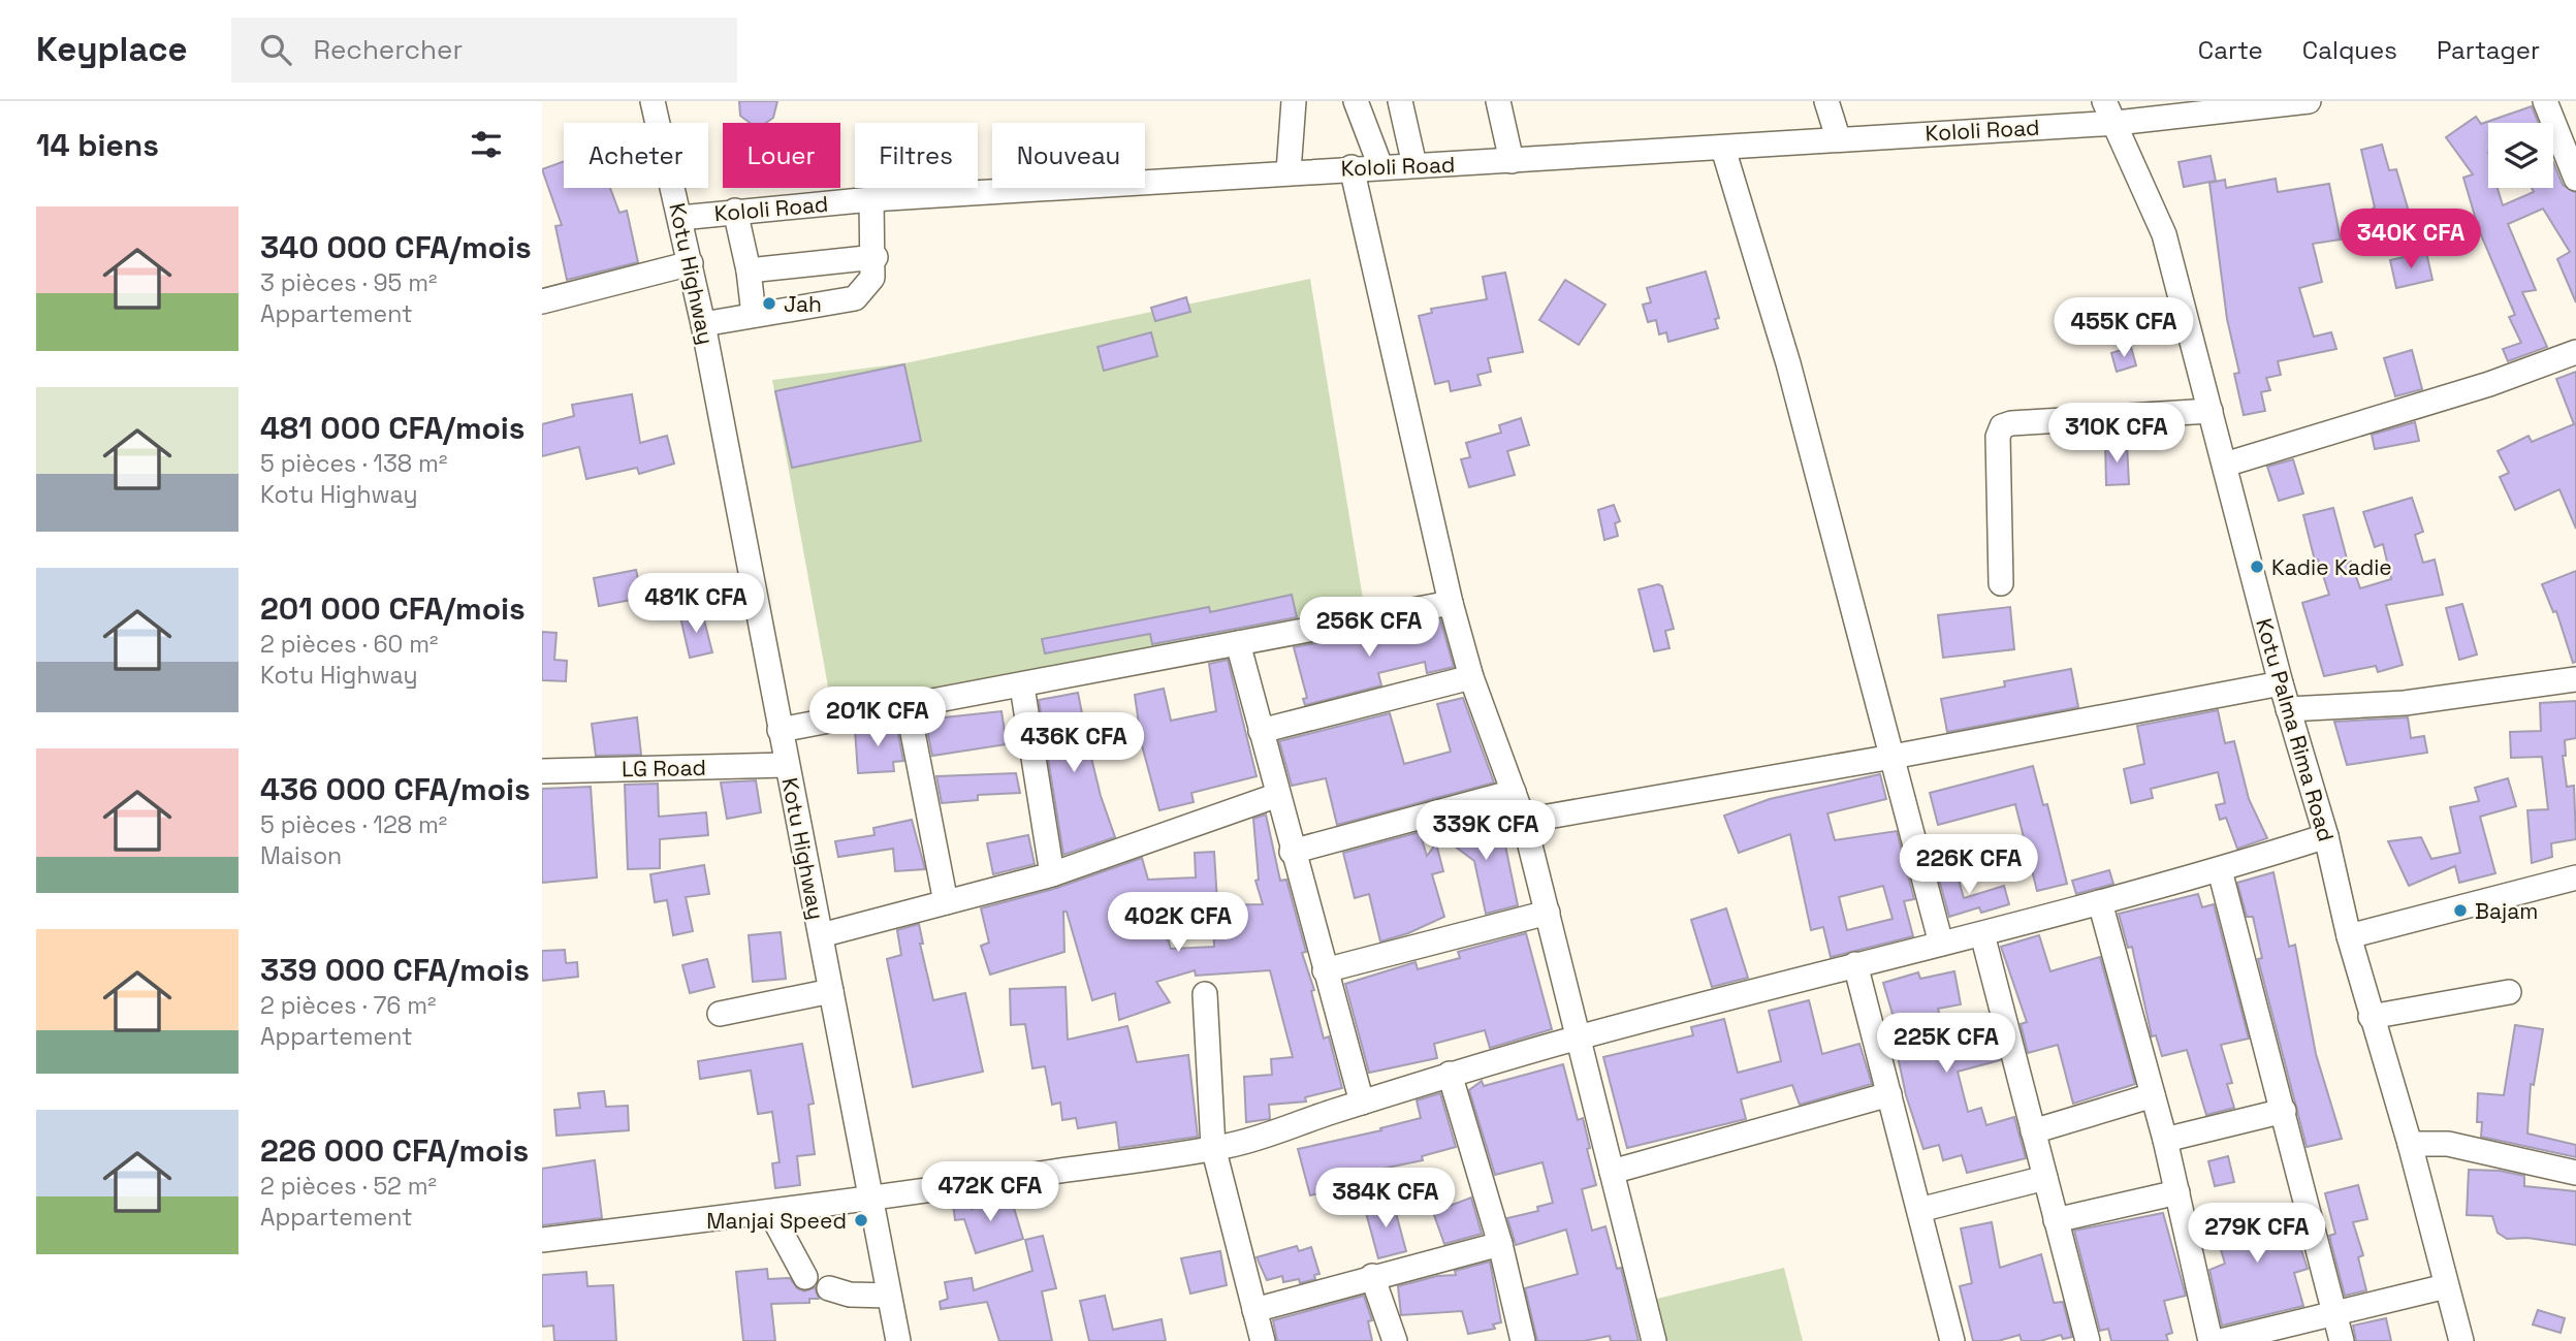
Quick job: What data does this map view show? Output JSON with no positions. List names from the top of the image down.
{
  "streets": {
    "street": [
      "Kololi Road",
      "Kotu Highway",
      "Kotu Palma Rima Road",
      "LG Road"
    ]
  },
  "crossings": [
    ["Kololi Road", "Kotu Highway"],
    ["Kololi Road", "Kotu Palma Rima Road"],
    ["Kotu Highway", "LG Road"]
  ],
  "places": [
    "Jah",
    "Kadie Kadie",
    "Bajam",
    "Manjai Speed"
  ],
  "page": {
    "header": "Keyplace",
    "search": "Rechercher",
    "nav": ["Carte", "Calques", "Partager"],
    "heading": "14 biens",
    "chip": [
      "Acheter",
      "Louer",
      "Filtres",
      "Nouveau"
    ],
    "list": [
      {
        "name": "340 000 CFA/mois",
        "note": "3 pièces · 95 m² · Appartement"
      },
      {
        "name": "481 000 CFA/mois",
        "note": "5 pièces · 138 m² · Kotu Highway"
      },
      {
        "name": "201 000 CFA/mois",
        "note": "2 pièces · 60 m² · Kotu Highway"
      },
      {
        "name": "436 000 CFA/mois",
        "note": "5 pièces · 128 m² · Maison"
      },
      {
        "name": "339 000 CFA/mois",
        "note": "2 pièces · 76 m² · Appartement"
      },
      {
        "name": "226 000 CFA/mois",
        "note": "2 pièces · 52 m² · Appartement"
      }
    ],
    "price": [
      "340K CFA",
      "455K CFA",
      "310K CFA",
      "481K CFA",
      "256K CFA",
      "201K CFA",
      "436K CFA",
      "339K CFA",
      "226K CFA",
      "402K CFA",
      "225K CFA",
      "472K CFA",
      "384K CFA",
      "279K CFA"
    ]
  }
}
